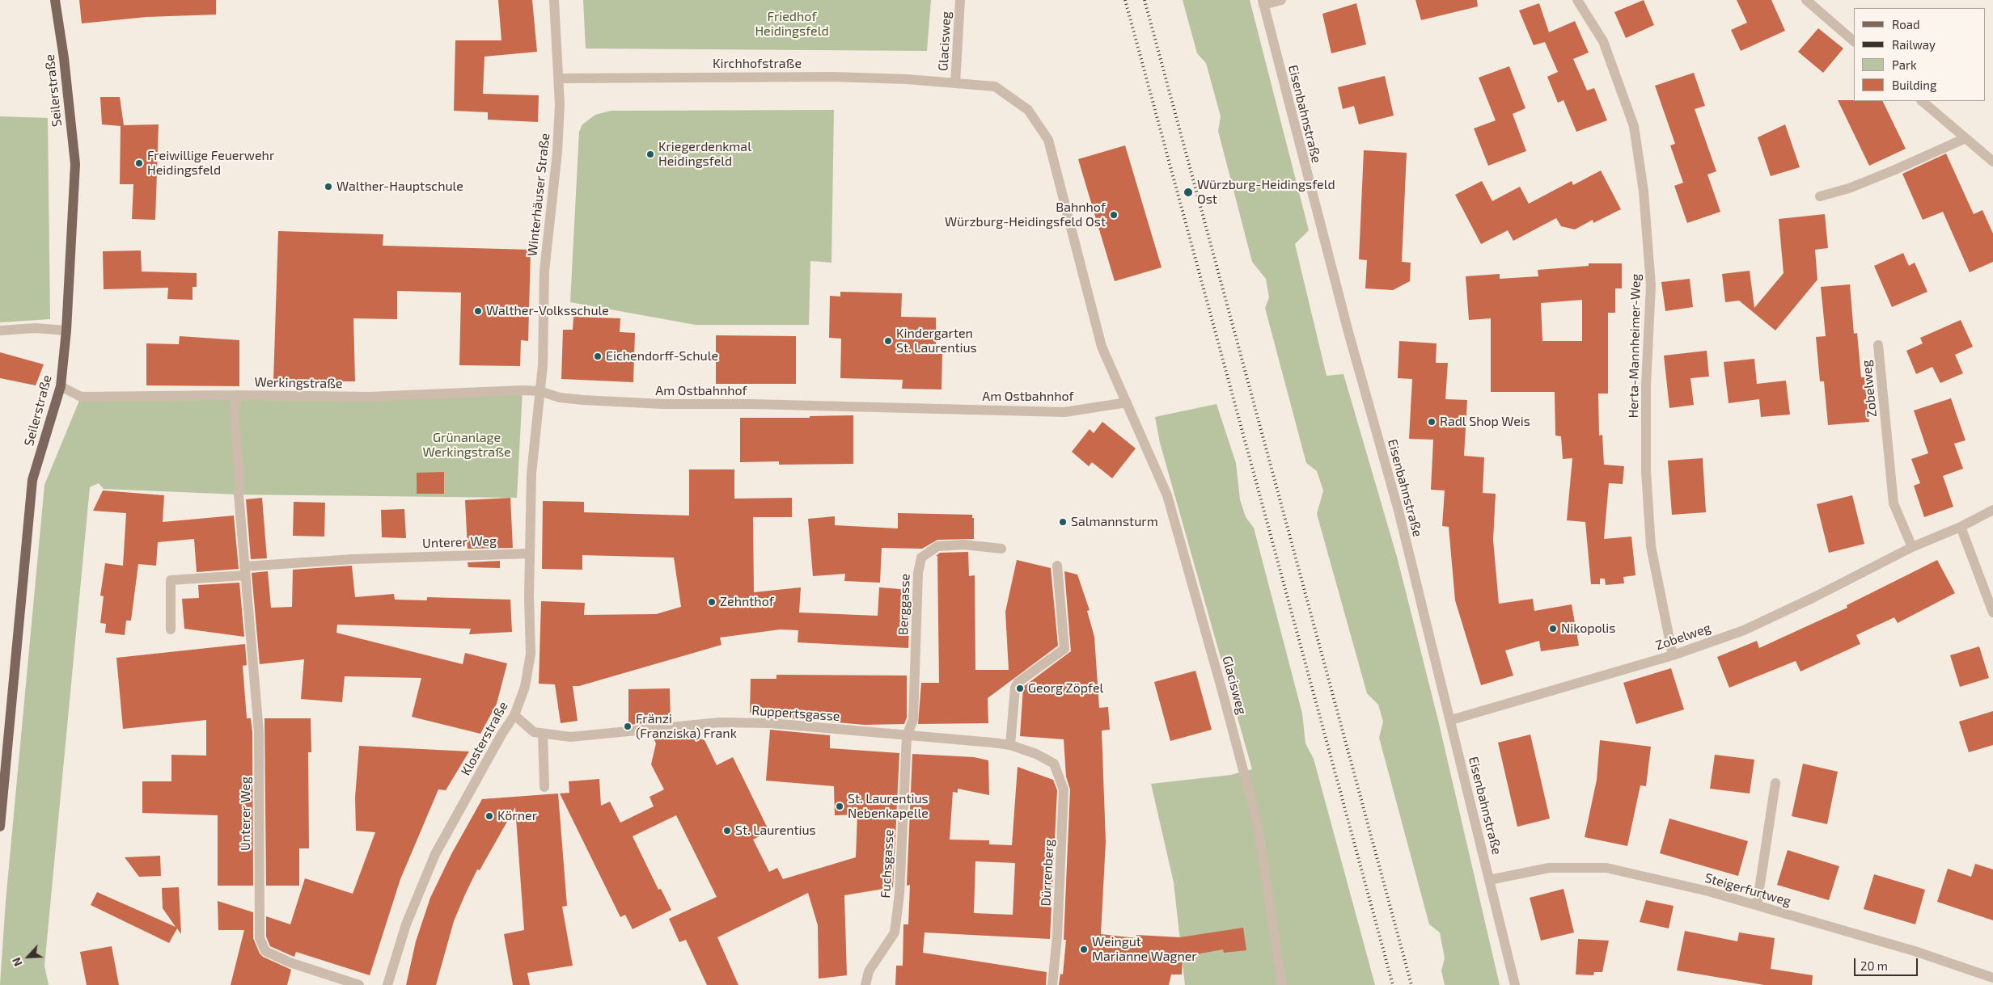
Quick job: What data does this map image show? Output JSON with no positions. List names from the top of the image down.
{
  "streets": {
    "main road": ["Seilerstraße"],
    "street": [
      "Glacisweg",
      "Kirchhofstraße",
      "Eisenbahnstraße",
      "Winterhäuser Straße",
      "Herta-Mannheimer-Weg",
      "Werkingstraße",
      "Zobelweg",
      "Am Ostbahnhof",
      "Unterer Weg",
      "Berggasse",
      "Ruppertsgasse",
      "Klosterstraße",
      "Fuchsgasse",
      "Dürrenberg",
      "Steigerfurtweg"
    ]
  },
  "crossings": [
    ["Glacisweg", "Kirchhofstraße"],
    ["Glacisweg", "Am Ostbahnhof"],
    ["Kirchhofstraße", "Winterhäuser Straße"],
    ["Seilerstraße", "Werkingstraße"],
    ["Eisenbahnstraße", "Zobelweg"],
    ["Eisenbahnstraße", "Steigerfurtweg"],
    ["Winterhäuser Straße", "Werkingstraße"],
    ["Winterhäuser Straße", "Am Ostbahnhof"],
    ["Winterhäuser Straße", "Klosterstraße"],
    ["Herta-Mannheimer-Weg", "Zobelweg"],
    ["Werkingstraße", "Am Ostbahnhof"],
    ["Werkingstraße", "Unterer Weg"],
    ["Werkingstraße", "Klosterstraße"],
    ["Am Ostbahnhof", "Klosterstraße"],
    ["Unterer Weg", "Klosterstraße"],
    ["Berggasse", "Ruppertsgasse"],
    ["Berggasse", "Fuchsgasse"],
    ["Ruppertsgasse", "Klosterstraße"],
    ["Ruppertsgasse", "Fuchsgasse"],
    ["Ruppertsgasse", "Dürrenberg"]
  ],
  "parks": ["Friedhof Heidingsfeld", "Grünanlage Werkingstraße"],
  "places": [
    "Kriegerdenkmal Heidingsfeld",
    "Freiwillige Feuerwehr Heidingsfeld",
    "Walther-Hauptschule",
    "Würzburg-Heidingsfeld Ost",
    "Bahnhof Würzburg-Heidingsfeld Ost",
    "Walther-Volksschule",
    "Kindergarten St. Laurentius",
    "Eichendorff-Schule",
    "Radl Shop Weis",
    "Salmannsturm",
    "Zehnthof",
    "Nikopolis",
    "Georg Zöpfel",
    "Fränzi (Franziska) Frank",
    "St. Laurentius Nebenkapelle",
    "Körner",
    "St. Laurentius",
    "Weingut Marianne Wagner"
  ],
  "legend": [
    "Road",
    "Railway",
    "Park",
    "Building"
  ],
  "scale_bar": "20 m",
  "north": "bottom left"
}
